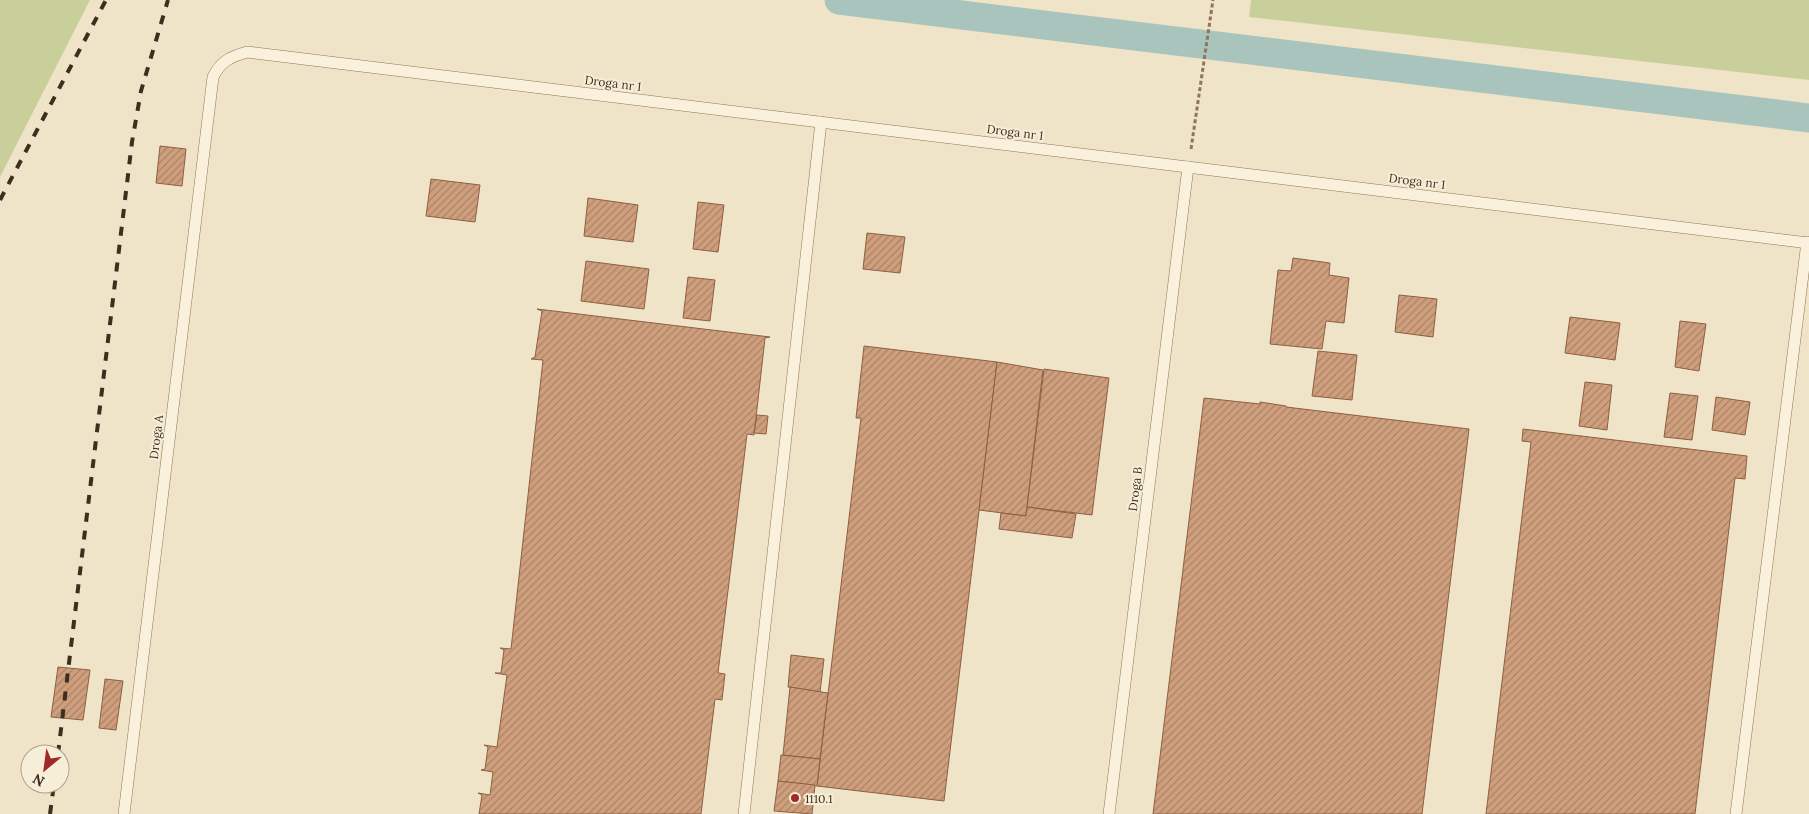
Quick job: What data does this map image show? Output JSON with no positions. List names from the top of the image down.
{
  "streets": {
    "lane": ["Droga nr 1", "Droga A", "Droga B"]
  },
  "crossings": [
    ["Droga nr 1", "Droga A"],
    ["Droga nr 1", "Droga B"]
  ],
  "places": ["1110.1"],
  "north": "bottom left"
}
